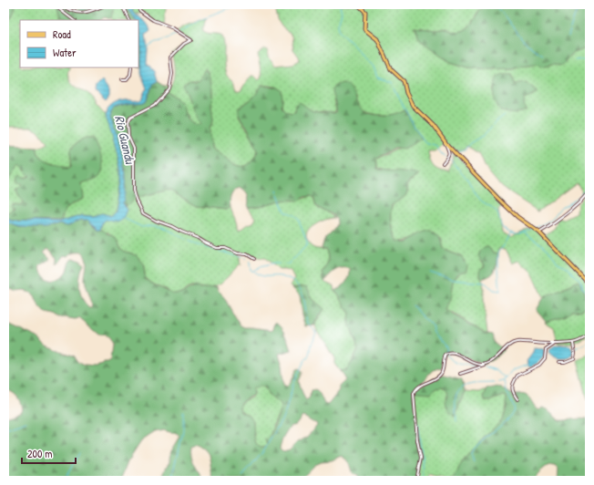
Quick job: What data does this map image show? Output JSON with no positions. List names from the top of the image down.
{
  "water": ["Rio Guandu"],
  "legend": ["Road", "Water"],
  "scale_bar": "200 m"
}
